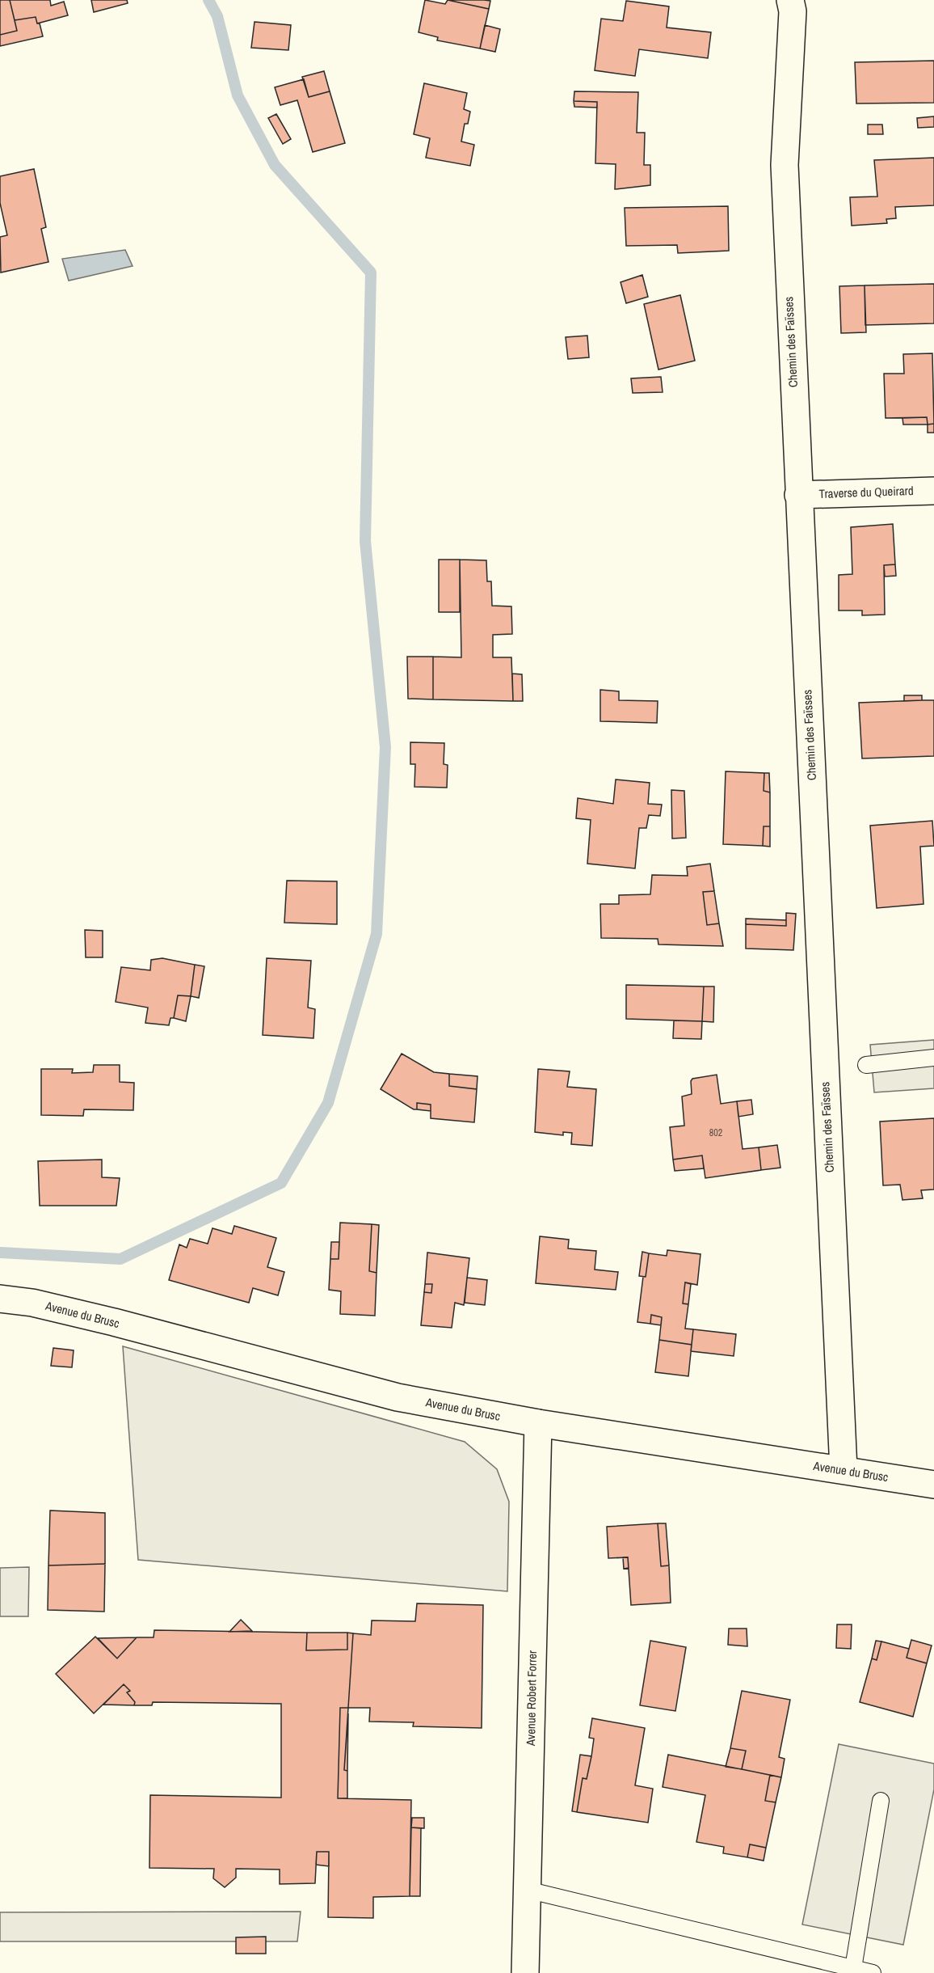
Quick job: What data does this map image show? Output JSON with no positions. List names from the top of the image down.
{
  "streets": {
    "street": [
      "Chemin des Faïsses",
      "Traverse du Queirard",
      "Avenue du Brusc",
      "Avenue Robert Forrer"
    ]
  },
  "crossings": [
    ["Chemin des Faïsses", "Traverse du Queirard"],
    ["Chemin des Faïsses", "Avenue du Brusc"],
    ["Avenue du Brusc", "Avenue Robert Forrer"]
  ],
  "house_numbers": ["802"]
}
